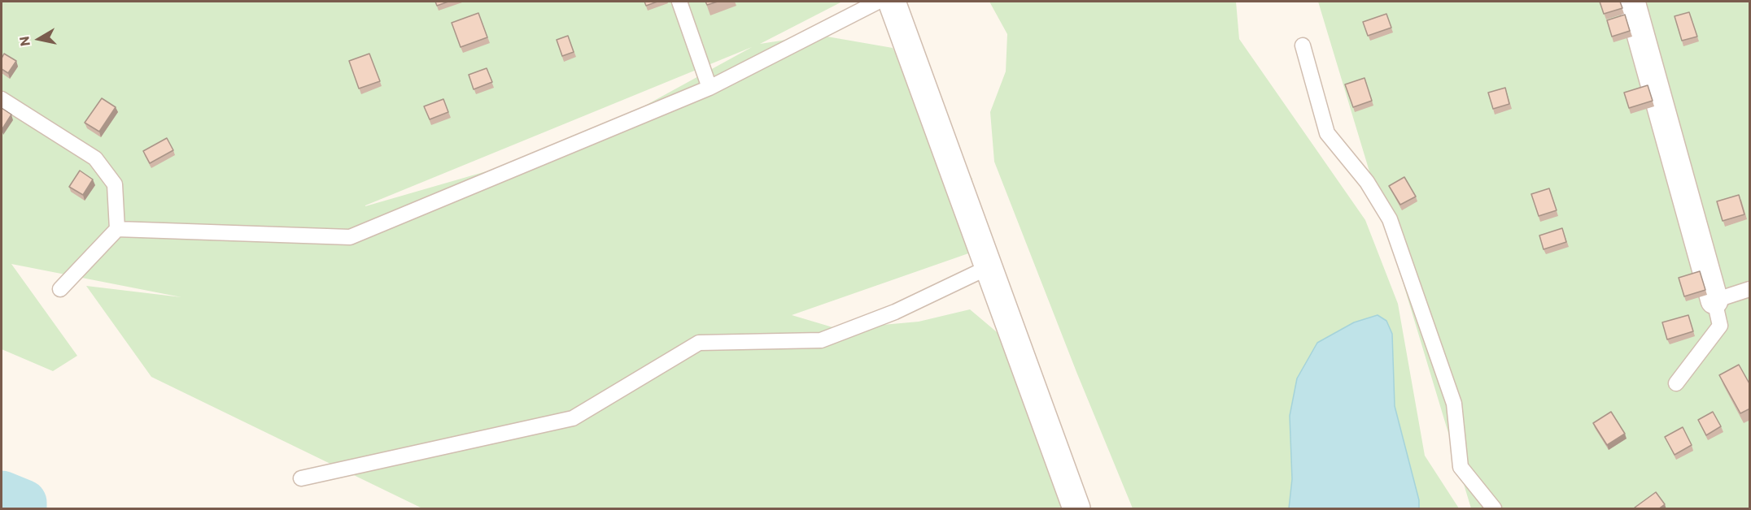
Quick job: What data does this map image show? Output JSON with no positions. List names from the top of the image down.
{
  "north": "left"
}
